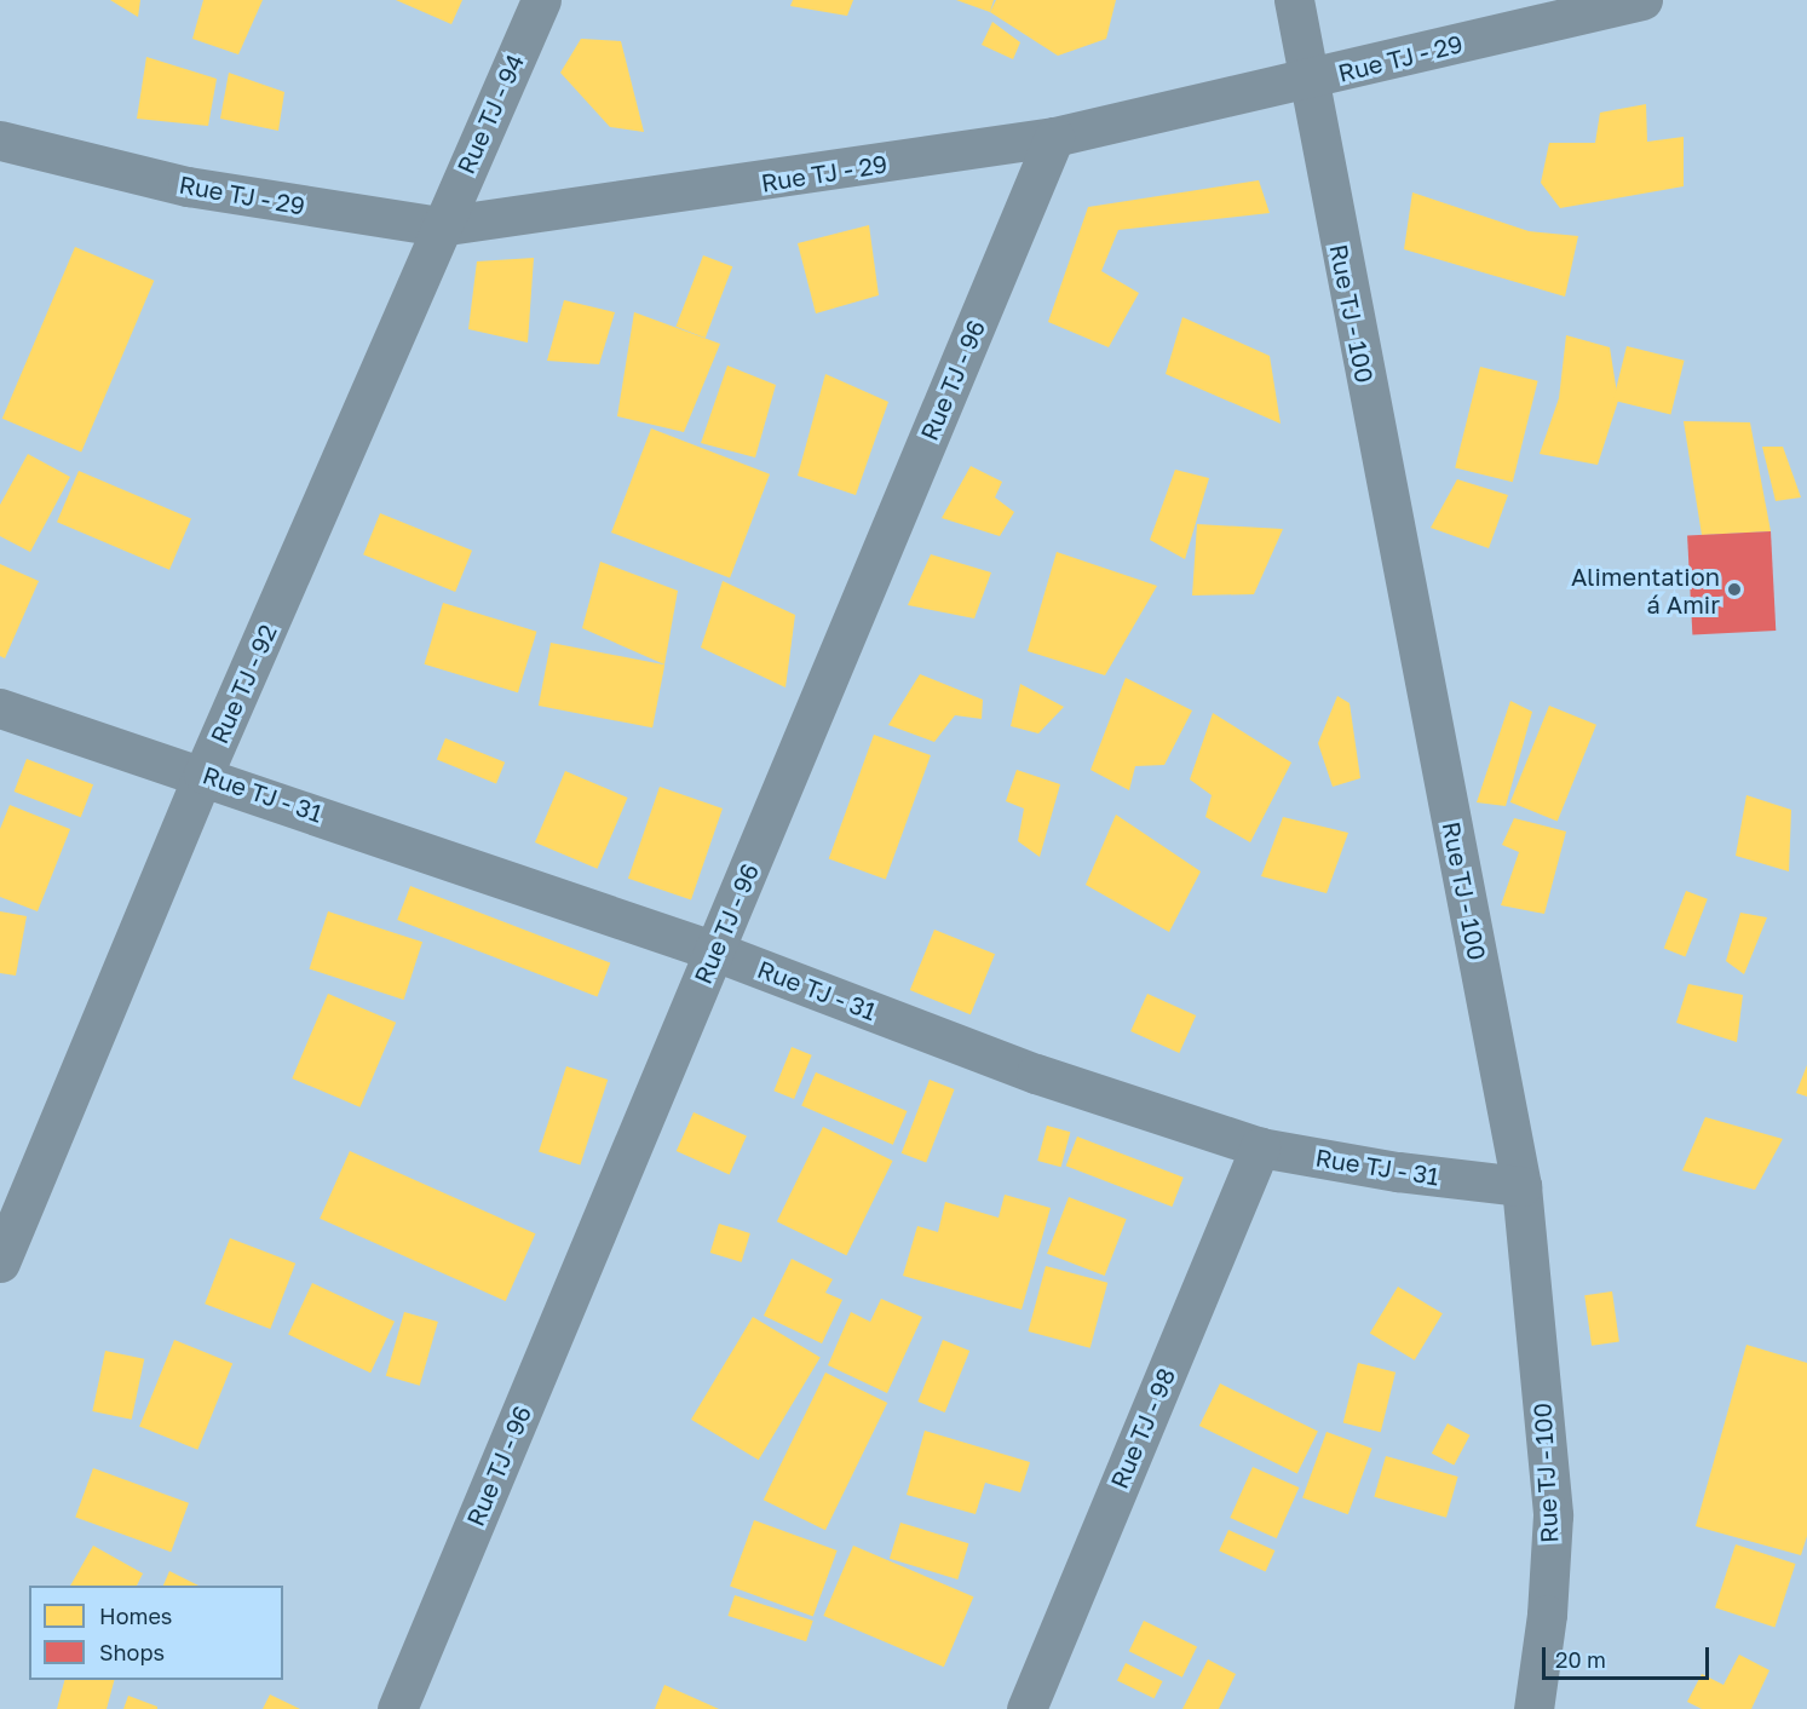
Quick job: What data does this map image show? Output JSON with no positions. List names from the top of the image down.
{
  "streets": {
    "street": [
      "Rue TJ - 29",
      "Rue TJ - 94",
      "Rue TJ - 100",
      "Rue TJ - 96",
      "Rue TJ - 92",
      "Rue TJ - 31",
      "Rue TJ - 98"
    ]
  },
  "crossings": [
    ["Rue TJ - 29", "Rue TJ - 94"],
    ["Rue TJ - 29", "Rue TJ - 100"],
    ["Rue TJ - 29", "Rue TJ - 96"],
    ["Rue TJ - 29", "Rue TJ - 92"],
    ["Rue TJ - 94", "Rue TJ - 92"],
    ["Rue TJ - 100", "Rue TJ - 31"],
    ["Rue TJ - 96", "Rue TJ - 31"],
    ["Rue TJ - 92", "Rue TJ - 31"],
    ["Rue TJ - 31", "Rue TJ - 98"]
  ],
  "places": ["Alimentation á Amir"],
  "legend": ["Homes", "Shops"],
  "scale_bar": "20 m"
}
